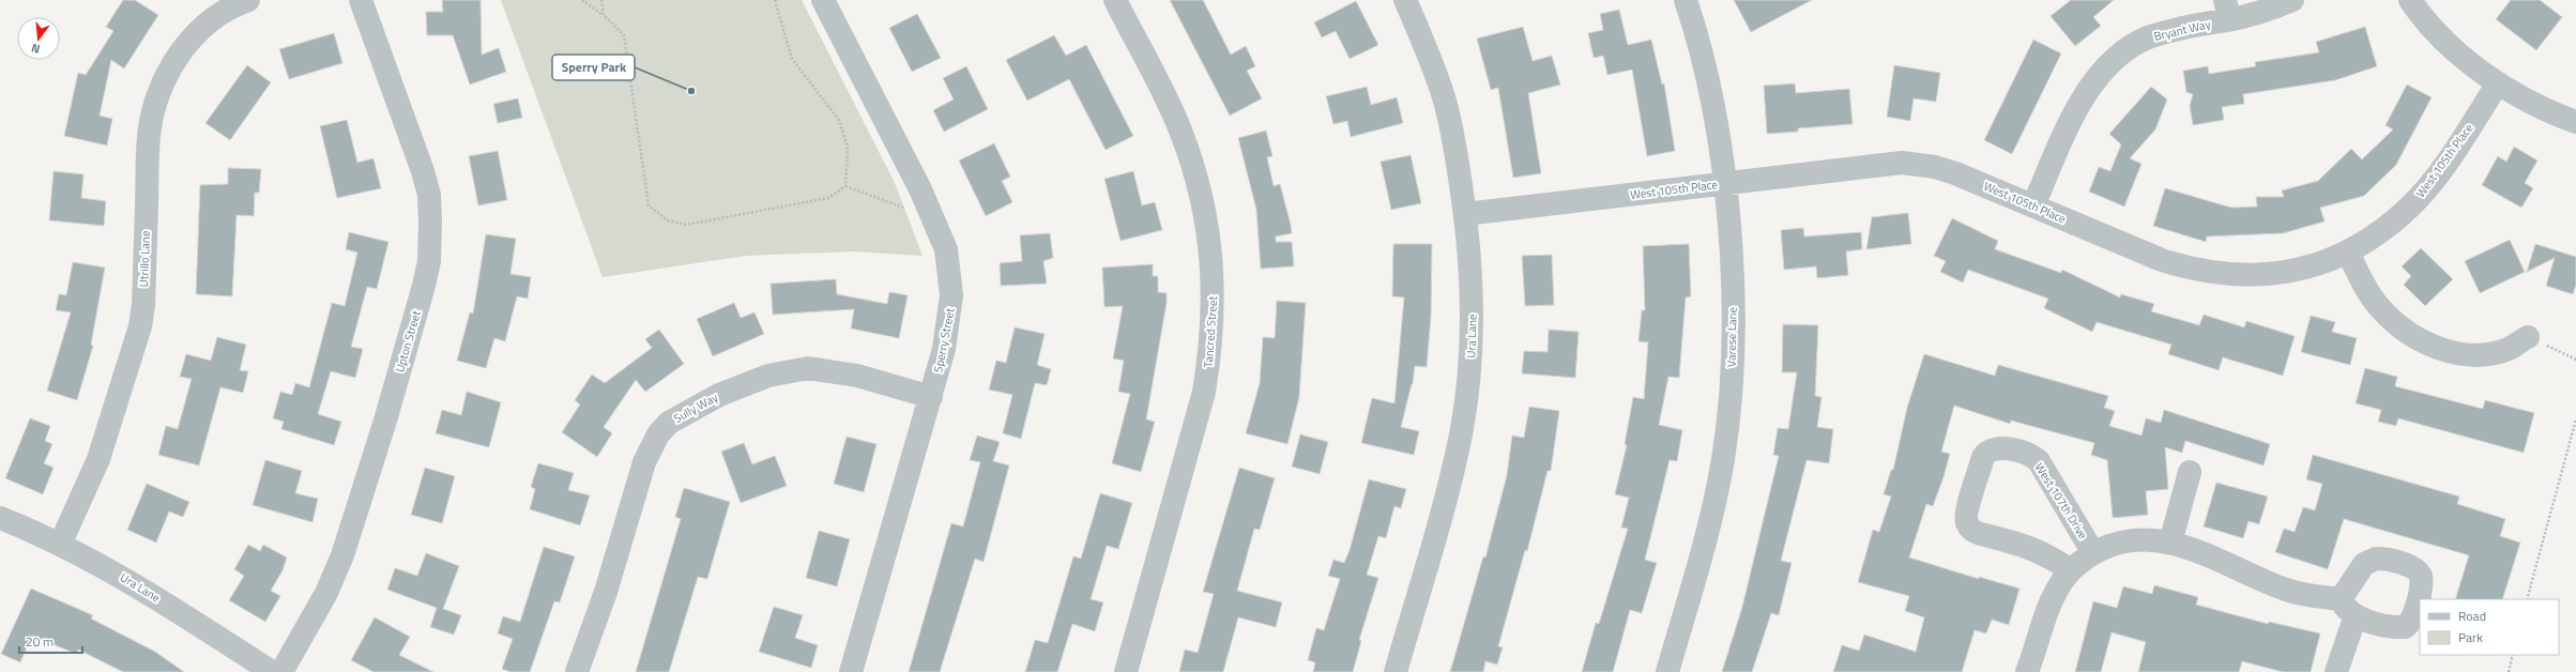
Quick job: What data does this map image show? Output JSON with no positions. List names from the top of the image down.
{
  "streets": {
    "street": [
      "Bryant Way",
      "West 105th Place",
      "Utrillo Lane",
      "Tancred Street",
      "Ura Lane",
      "Varese Lane",
      "Sperry Street",
      "Upton Street",
      "Sully Way",
      "West 107th Drive"
    ]
  },
  "crossings": [
    ["Bryant Way", "West 105th Place"],
    ["West 105th Place", "Ura Lane"],
    ["West 105th Place", "Varese Lane"],
    ["Utrillo Lane", "Ura Lane"],
    ["Sperry Street", "Sully Way"]
  ],
  "places": ["Sperry Park"],
  "legend": ["Road", "Park"],
  "scale_bar": "20 m",
  "north": "bottom"
}
